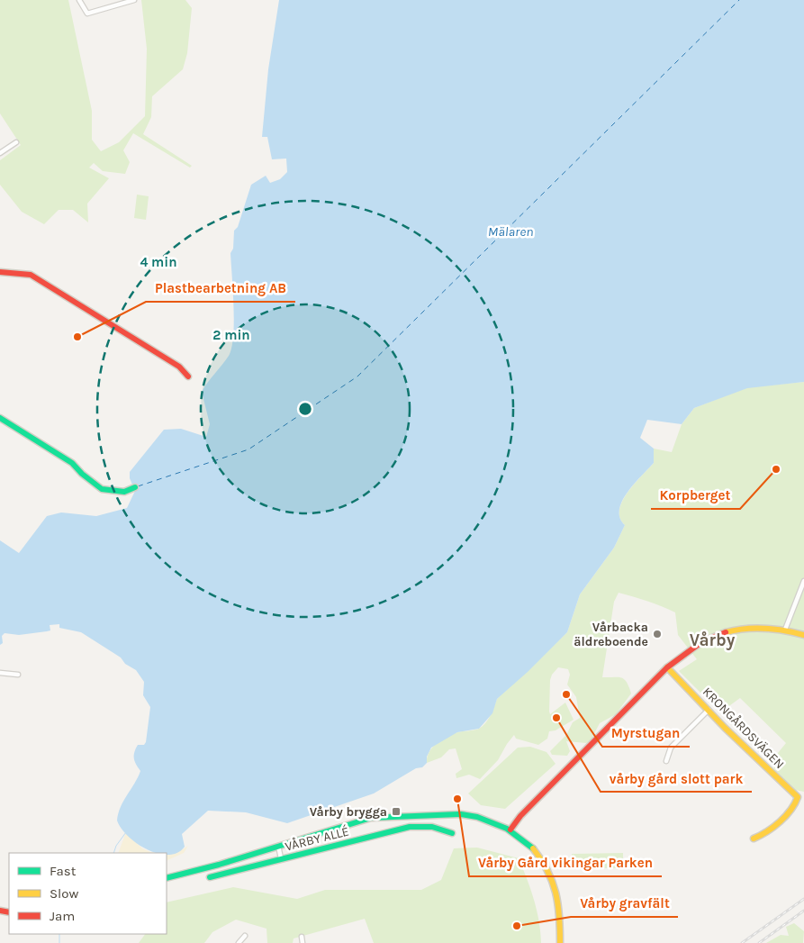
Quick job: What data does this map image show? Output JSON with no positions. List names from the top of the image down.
{
  "streets": {
    "street": ["KRONGÅRDSVÄGEN", "VÅRBY ALLÉ"]
  },
  "districts": ["Vårby"],
  "water": ["Mälaren"],
  "places": {
    "other": [
      "Plastbearbetning AB",
      "Korpberget",
      "Vårbacka äldreboende",
      "Myrstugan",
      "vårby gård slott park",
      "Vårby Gård vikingar Parken",
      "Vårby gravfält"
    ],
    "transit": ["Vårby brygga"]
  },
  "legend": ["Fast", "Slow", "Jam"],
  "rings": ["4 min", "2 min"]
}
